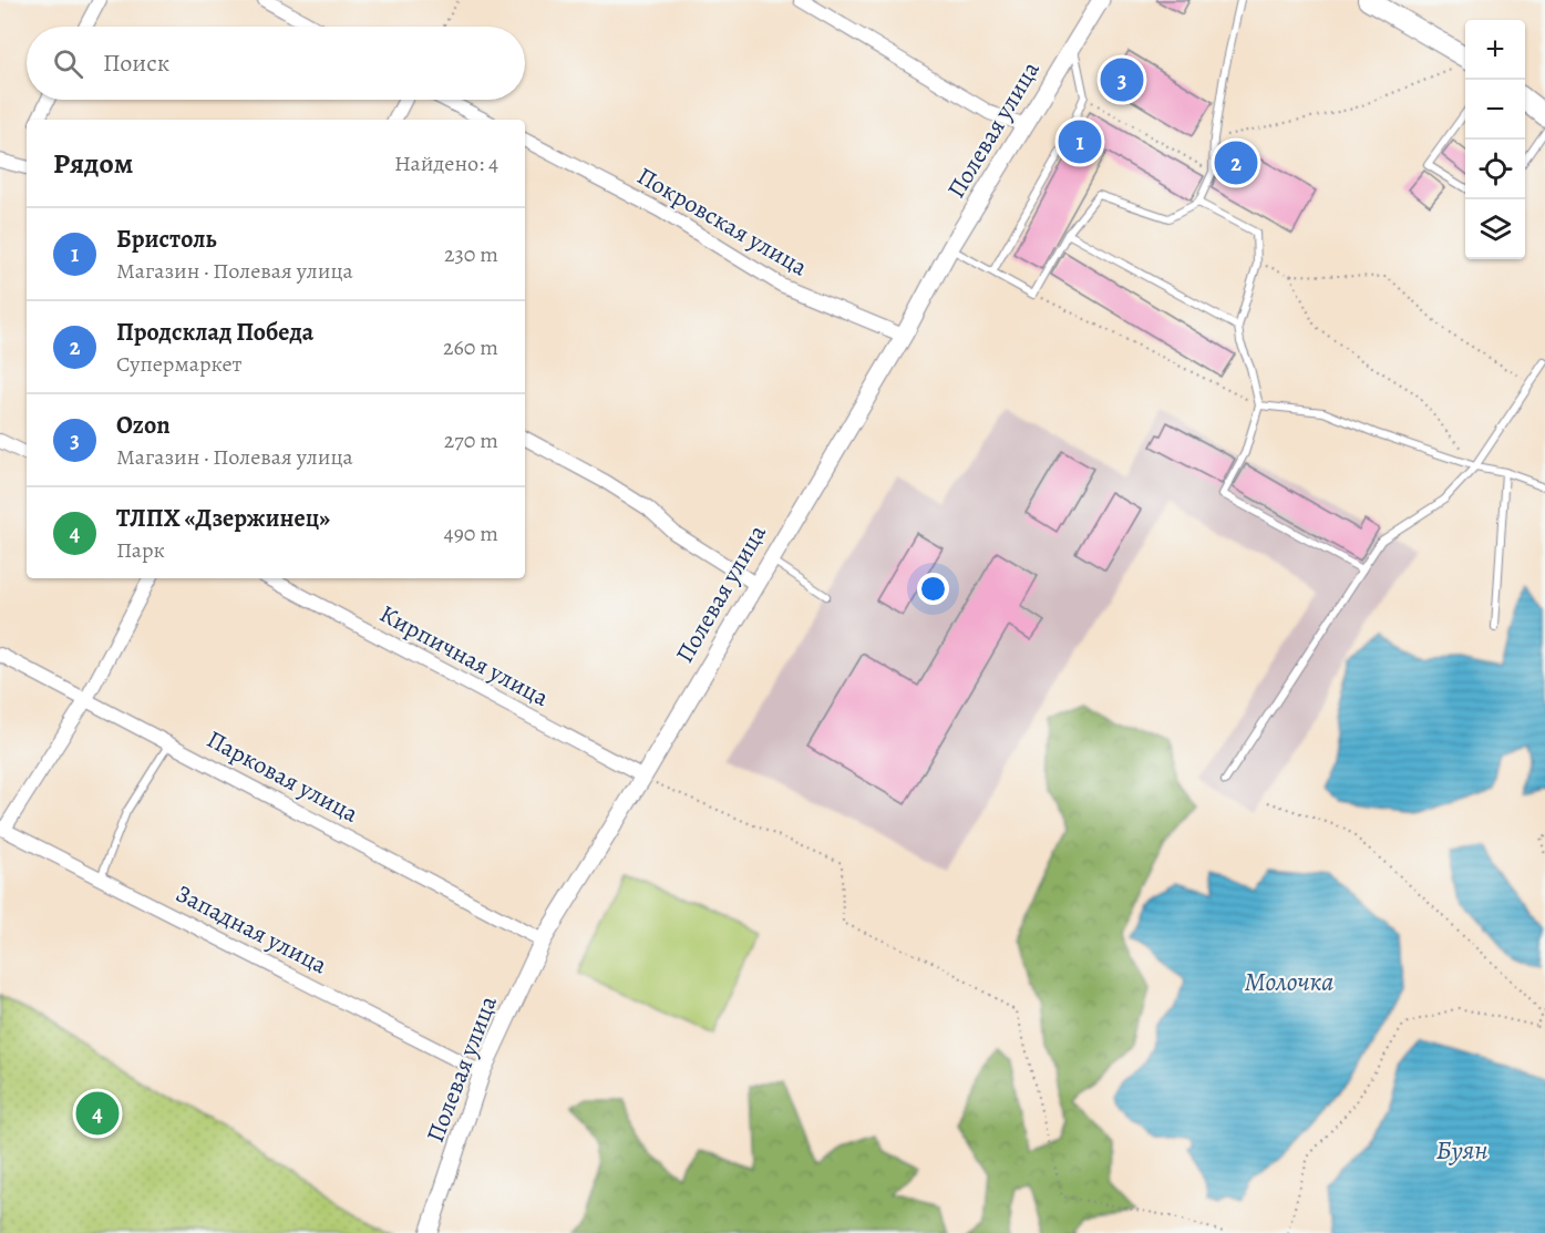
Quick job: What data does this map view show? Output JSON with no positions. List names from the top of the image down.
{
  "streets": {
    "street": [
      "Полевая улица",
      "Покровская улица",
      "Кирпичная улица",
      "Парковая улица",
      "Западная улица"
    ]
  },
  "crossings": [
    ["Полевая улица", "Покровская улица"],
    ["Полевая улица", "Кирпичная улица"],
    ["Полевая улица", "Парковая улица"],
    ["Полевая улица", "Западная улица"]
  ],
  "water": ["Молочка", "Буян"],
  "page": {
    "map_buttons": ["+", "−"],
    "search": "Поиск",
    "pins": [
      "3",
      "1",
      "2",
      "4"
    ],
    "heading": ["Рядом", "Найдено: 4"],
    "list": [
      {
        "mark": "1",
        "name": "Бристоль",
        "note": "Магазин · Полевая улица",
        "value": "230 m"
      },
      {
        "mark": "2",
        "name": "Продсклад Победа",
        "note": "Супермаркет",
        "value": "260 m"
      },
      {
        "mark": "3",
        "name": "Ozon",
        "note": "Магазин · Полевая улица",
        "value": "270 m"
      },
      {
        "mark": "4",
        "name": "ТЛПХ «Дзержинец»",
        "note": "Парк",
        "value": "490 m"
      }
    ]
  }
}
